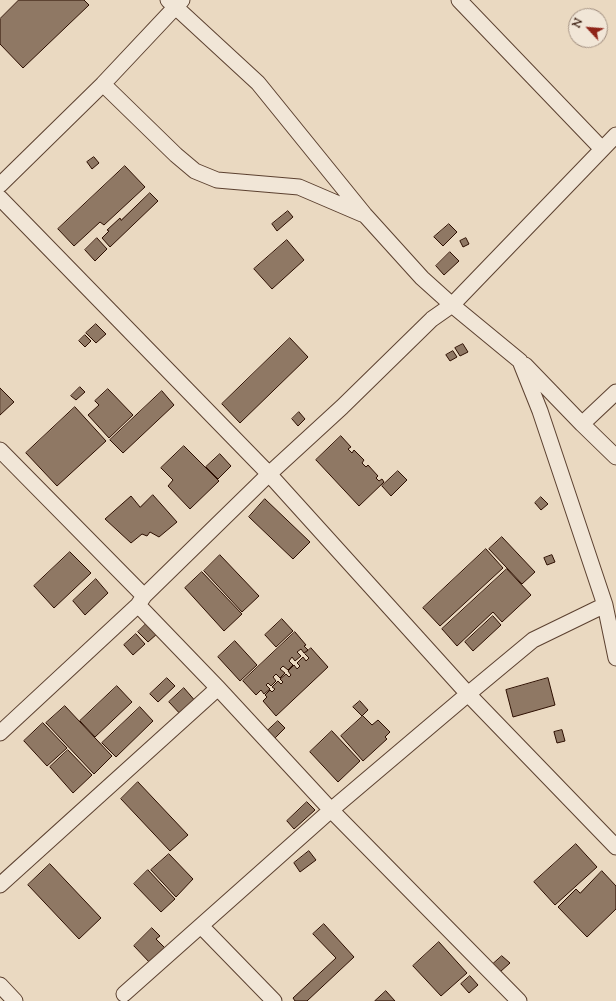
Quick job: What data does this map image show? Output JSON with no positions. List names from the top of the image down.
{
  "north": "top left"
}
